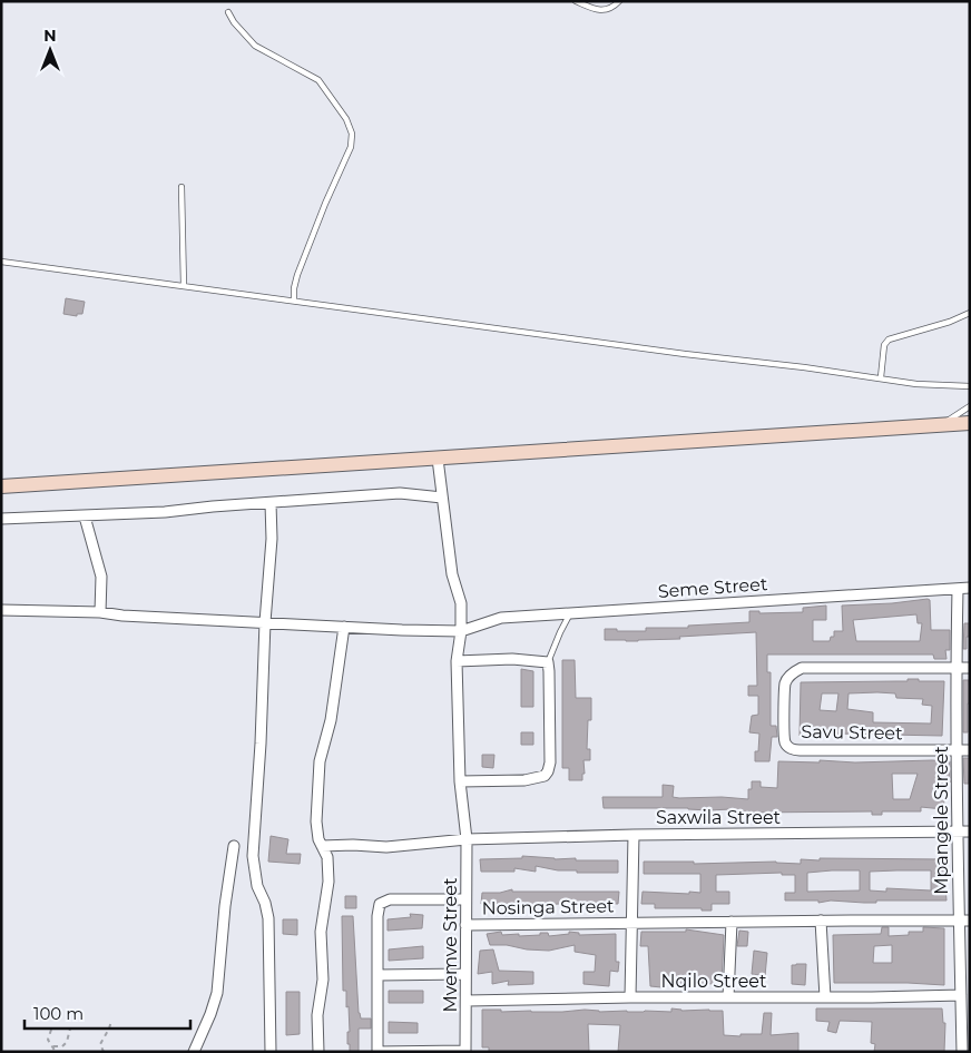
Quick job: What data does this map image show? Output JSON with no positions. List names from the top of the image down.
{
  "streets": {
    "street": [
      "Seme Street",
      "Savu Street",
      "Saxwila Street",
      "Mpangele Street",
      "Nosinga Street",
      "Mvemve Street",
      "Nqilo Street"
    ]
  },
  "crossings": [
    ["Seme Street", "Mpangele Street"],
    ["Savu Street", "Mpangele Street"],
    ["Saxwila Street", "Mpangele Street"],
    ["Saxwila Street", "Mvemve Street"],
    ["Mpangele Street", "Nosinga Street"],
    ["Mpangele Street", "Nqilo Street"],
    ["Nosinga Street", "Mvemve Street"],
    ["Mvemve Street", "Nqilo Street"]
  ],
  "scale_bar": "100 m",
  "north": "top"
}
